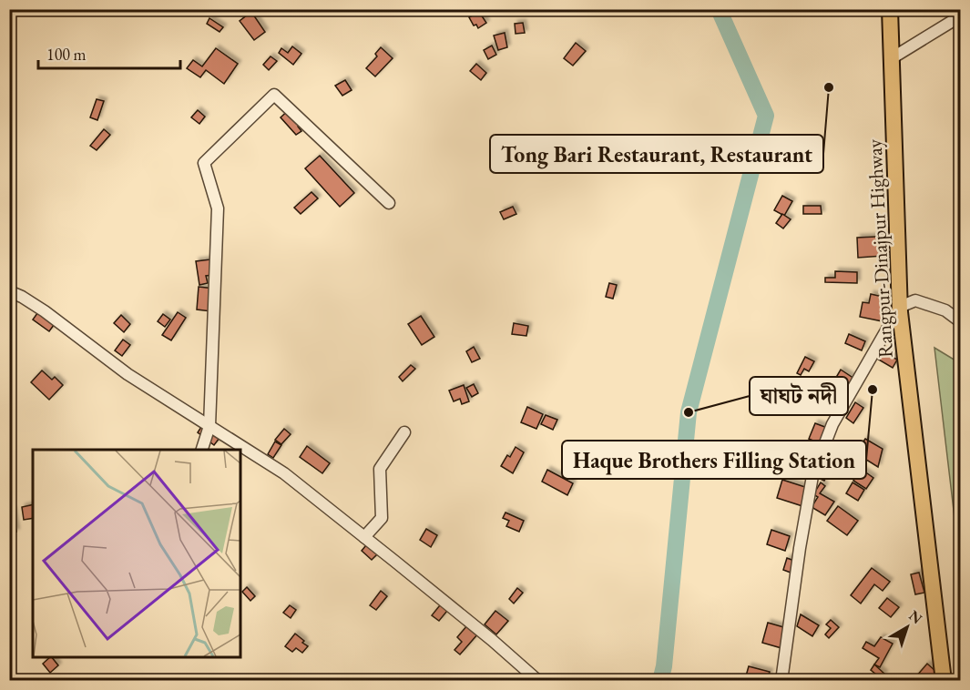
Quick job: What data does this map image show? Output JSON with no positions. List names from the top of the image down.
{
  "streets": {
    "highway": ["Rangpur-Dinajpur Highway"]
  },
  "places": ["Tong Bari Restaurant, Restaurant", "Haque Brothers Filling Station", "ঘাঘট নদী"],
  "scale_bar": "100 m",
  "north": "top right"
}
